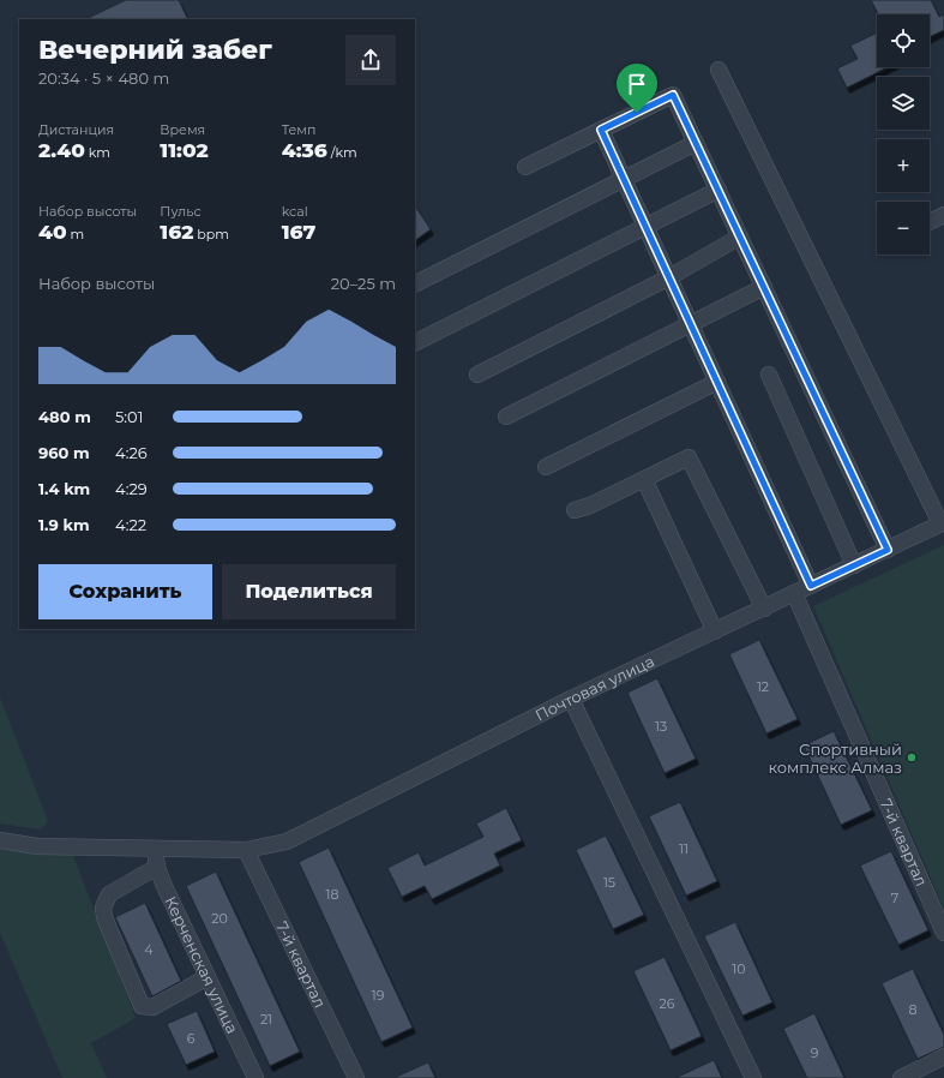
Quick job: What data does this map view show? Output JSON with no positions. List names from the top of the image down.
{
  "streets": {
    "street": ["Почтовая улица", "7-й квартал", "Керченская улица"]
  },
  "crossings": [
    ["Почтовая улица", "7-й квартал"],
    ["Почтовая улица", "Керченская улица"]
  ],
  "places": ["Спортивный комплекс Алмаз"],
  "house_numbers": [
    "12",
    "13",
    "11",
    "15",
    "18",
    "7",
    "20",
    "4",
    "10",
    "19",
    "26",
    "8",
    "21",
    "6",
    "9"
  ],
  "page": {
    "map_buttons": ["+", "−"],
    "heading": ["Вечерний забег", "20:34 · 5 × 480 m"],
    "stats": [
      ["Дистанция", "2.40 km"],
      ["Время", "11:02"],
      ["Темп", "4:36 /km"],
      ["Набор высоты", "40 m"],
      ["Пульс", "162 bpm"],
      ["kcal", "167"]
    ],
    "chart": ["Набор высоты", "20–25 m"],
    "list": [
      {
        "name": "480 m",
        "note": "5:01"
      },
      {
        "name": "960 m",
        "note": "4:26"
      },
      {
        "name": "1.4 km",
        "note": "4:29"
      },
      {
        "name": "1.9 km",
        "note": "4:22"
      }
    ],
    "buttons": ["Сохранить", "Поделиться"]
  }
}
